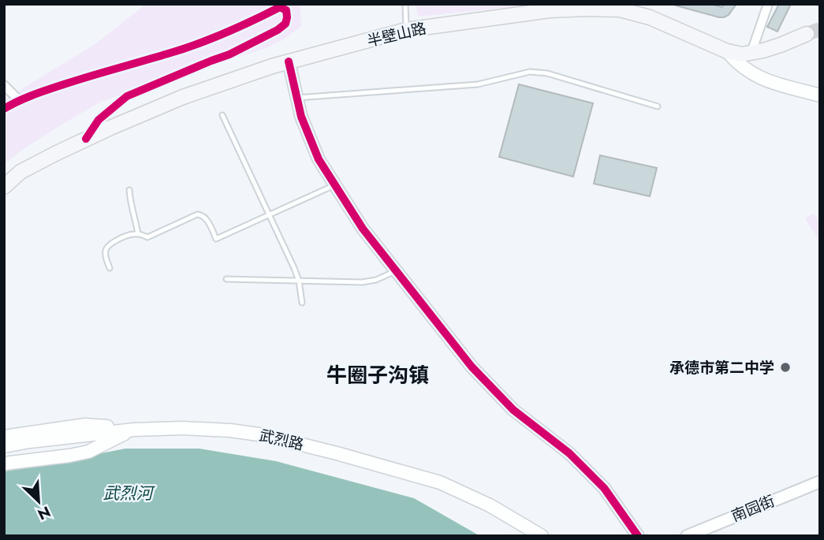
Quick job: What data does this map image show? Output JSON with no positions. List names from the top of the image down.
{
  "streets": {
    "main road": ["半壁山路", "武烈路"],
    "street": ["南园街"]
  },
  "districts": ["牛圈子沟镇"],
  "water": ["武烈河"],
  "places": ["承德市第二中学"],
  "north": "bottom right"
}
